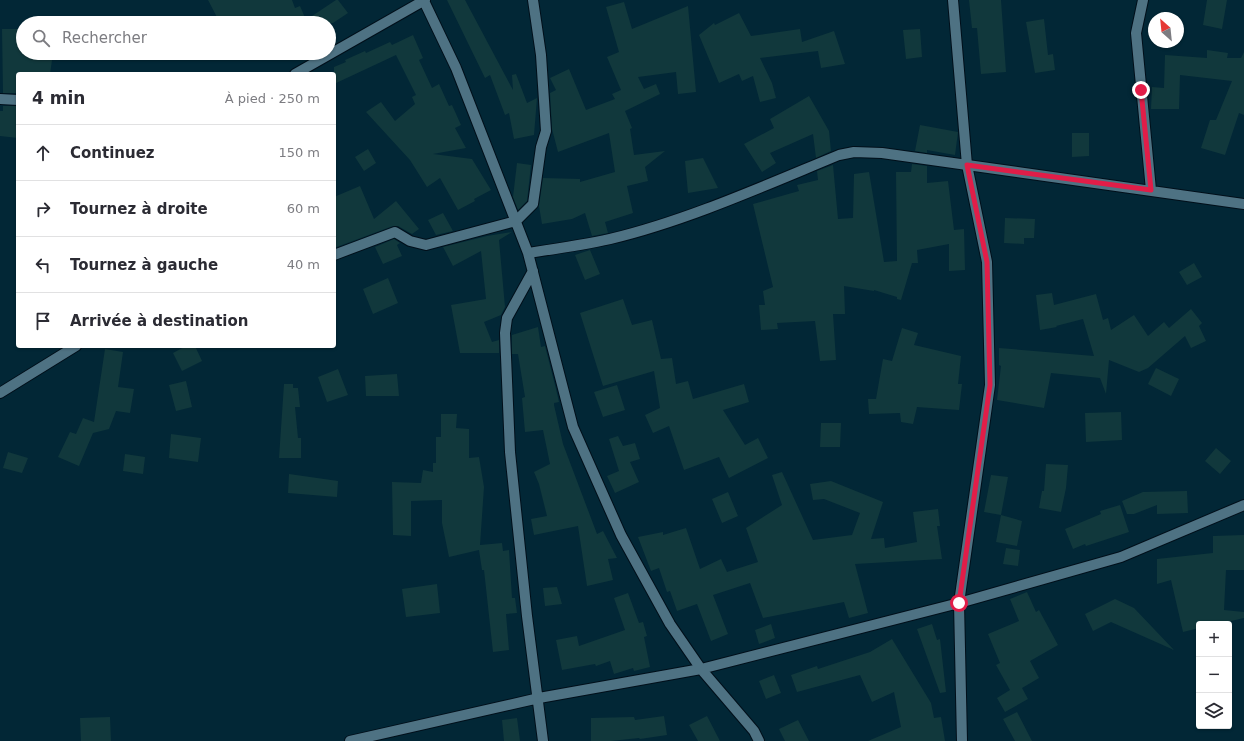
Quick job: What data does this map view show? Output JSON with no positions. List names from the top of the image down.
{
  "north": "top left",
  "page": {
    "search": "Rechercher",
    "heading": ["4 min", "À pied · 250 m"],
    "list": [
      ["Continuez", "150 m"],
      ["Tournez à droite", "60 m"],
      ["Tournez à gauche", "40 m"],
      "Arrivée à destination"
    ],
    "map_buttons": ["+", "−"]
  }
}
